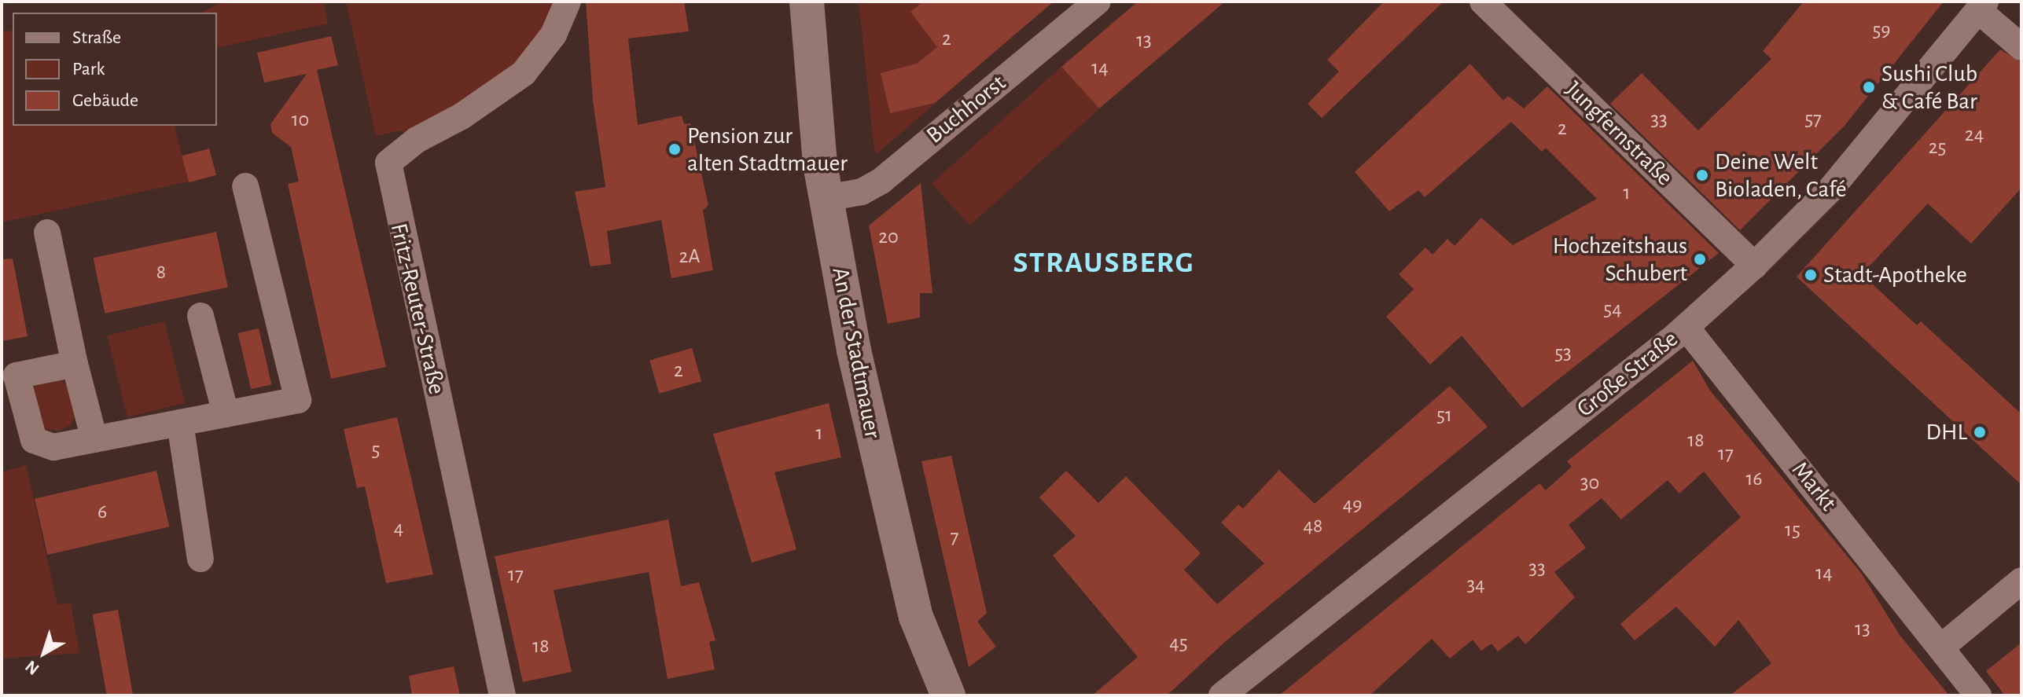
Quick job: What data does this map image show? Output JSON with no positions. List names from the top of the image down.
{
  "streets": {
    "street": [
      "Buchhorst",
      "Jungfernstraße",
      "Fritz-Reuter-Straße",
      "An der Stadtmauer",
      "Große Straße",
      "Markt"
    ]
  },
  "crossings": [
    ["Buchhorst", "An der Stadtmauer"],
    ["Jungfernstraße", "Große Straße"],
    ["Große Straße", "Markt"]
  ],
  "districts": ["STRAUSBERG"],
  "places": [
    "Sushi Club & Café Bar",
    "Pension zur alten Stadtmauer",
    "Deine Welt Bioladen, Café",
    "Hochzeitshaus Schubert",
    "Stadt-Apotheke",
    "DHL"
  ],
  "house_numbers": [
    "59",
    "2",
    "13",
    "14",
    "57",
    "10",
    "33",
    "2",
    "24",
    "25",
    "1",
    "20",
    "2A",
    "8",
    "54",
    "53",
    "2",
    "51",
    "1",
    "18",
    "5",
    "17",
    "16",
    "30",
    "49",
    "6",
    "48",
    "4",
    "15",
    "7",
    "33",
    "14",
    "17",
    "34",
    "13",
    "45",
    "18"
  ],
  "legend": ["Straße", "Park", "Gebäude"],
  "north": "bottom left"
}
